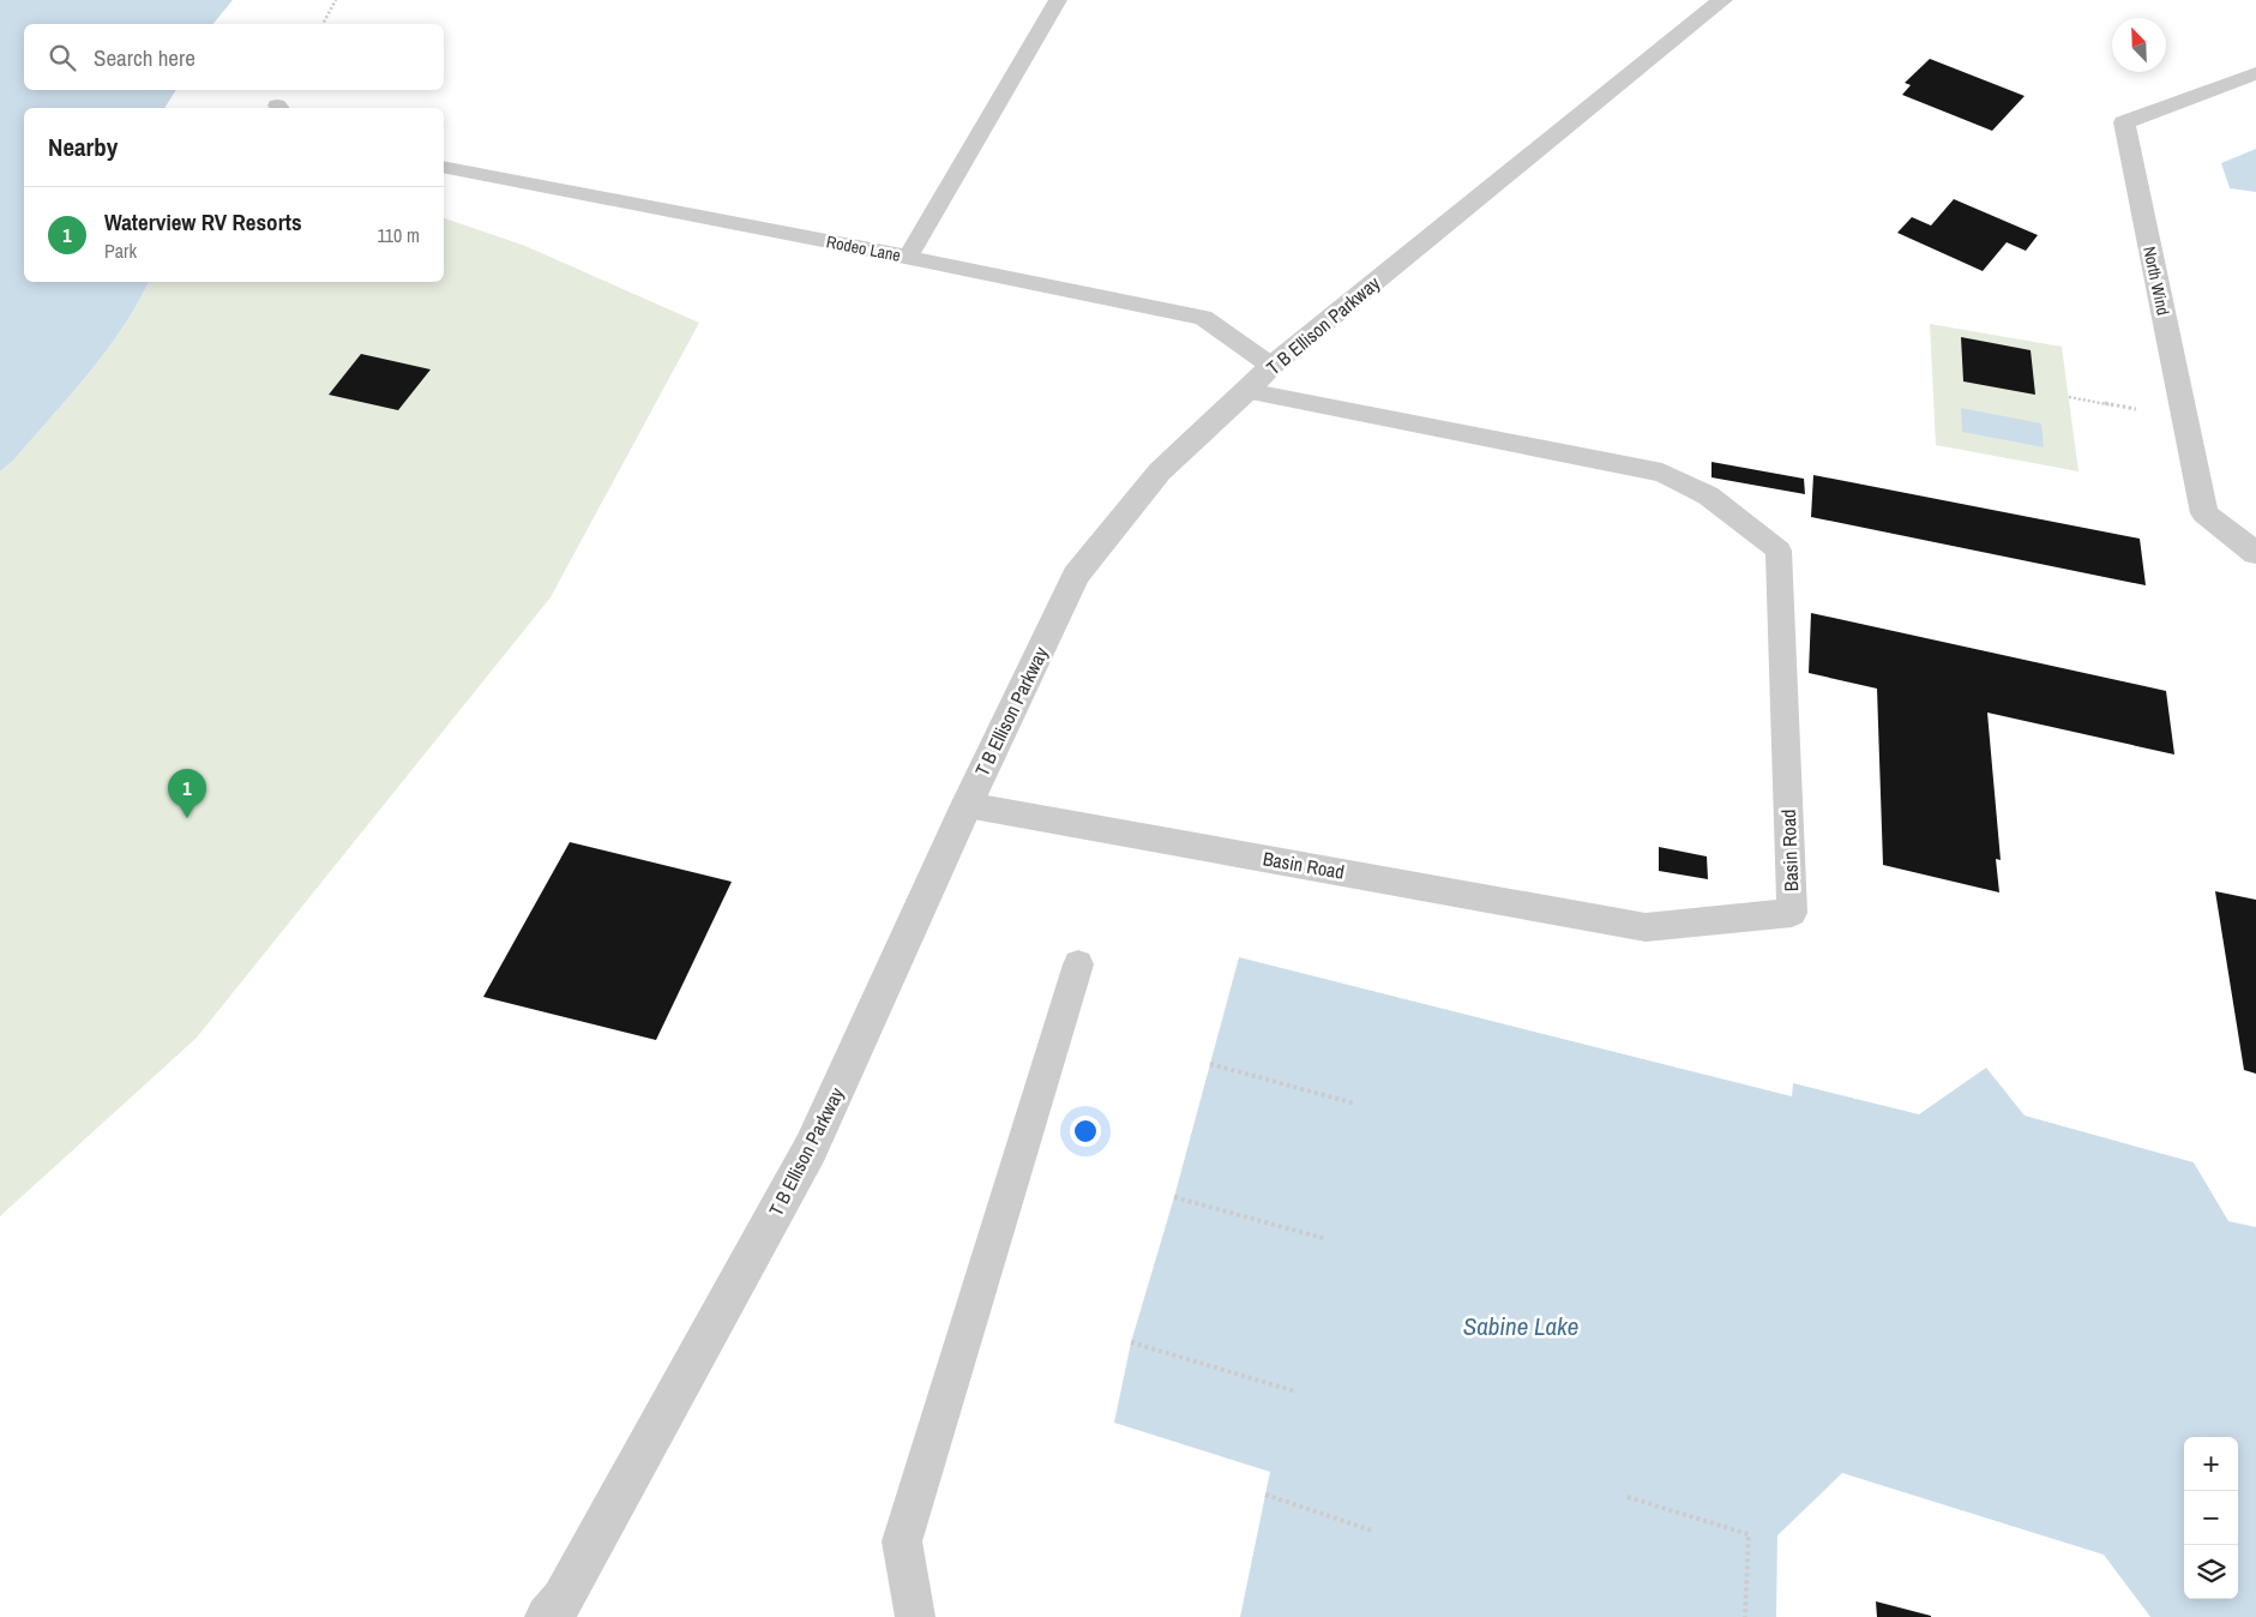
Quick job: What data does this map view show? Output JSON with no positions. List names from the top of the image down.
{
  "streets": {
    "street": ["North Wind", "T B Ellison Parkway"],
    "lane": ["Rodeo Lane", "Basin Road"]
  },
  "crossings": [
    ["Rodeo Lane", "T B Ellison Parkway"],
    ["T B Ellison Parkway", "Basin Road"]
  ],
  "water": ["Sabine Lake"],
  "north": "top left",
  "page": {
    "search": "Search here",
    "heading": "Nearby",
    "list": [
      {
        "mark": "1",
        "name": "Waterview RV Resorts",
        "note": "Park",
        "value": "110 m"
      }
    ],
    "pins": "1",
    "map_buttons": ["+", "−"]
  }
}
